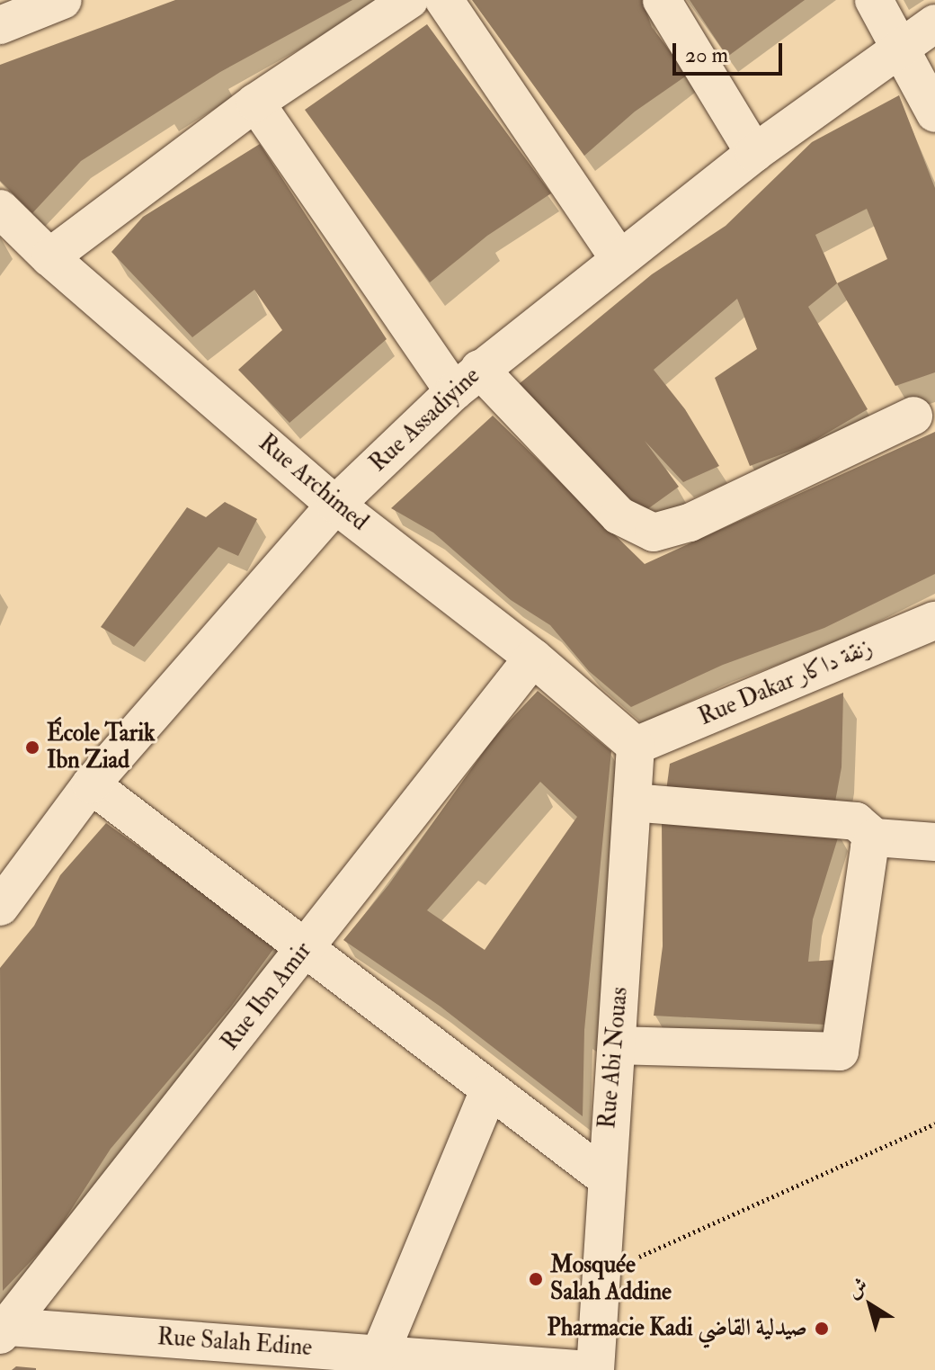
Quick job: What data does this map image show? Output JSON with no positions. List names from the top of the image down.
{
  "streets": {
    "street": [
      "Rue Assadiyine",
      "Rue Archimed",
      "Rue Dakar زنقة داكار",
      "Rue Ibn Amir",
      "Rue Abi Nouas",
      "Rue Salah Edine"
    ]
  },
  "crossings": [
    ["Rue Assadiyine", "Rue Archimed"],
    ["Rue Archimed", "Rue Dakar زنقة داكار"],
    ["Rue Archimed", "Rue Ibn Amir"],
    ["Rue Archimed", "Rue Abi Nouas"],
    ["Rue Dakar زنقة داكار", "Rue Abi Nouas"],
    ["Rue Ibn Amir", "Rue Salah Edine"]
  ],
  "places": ["École Tarik Ibn Ziad", "Mosquée Salah Addine", "Pharmacie Kadi صيدلية القاضي"],
  "scale_bar": "20 m",
  "north": "top left"
}
